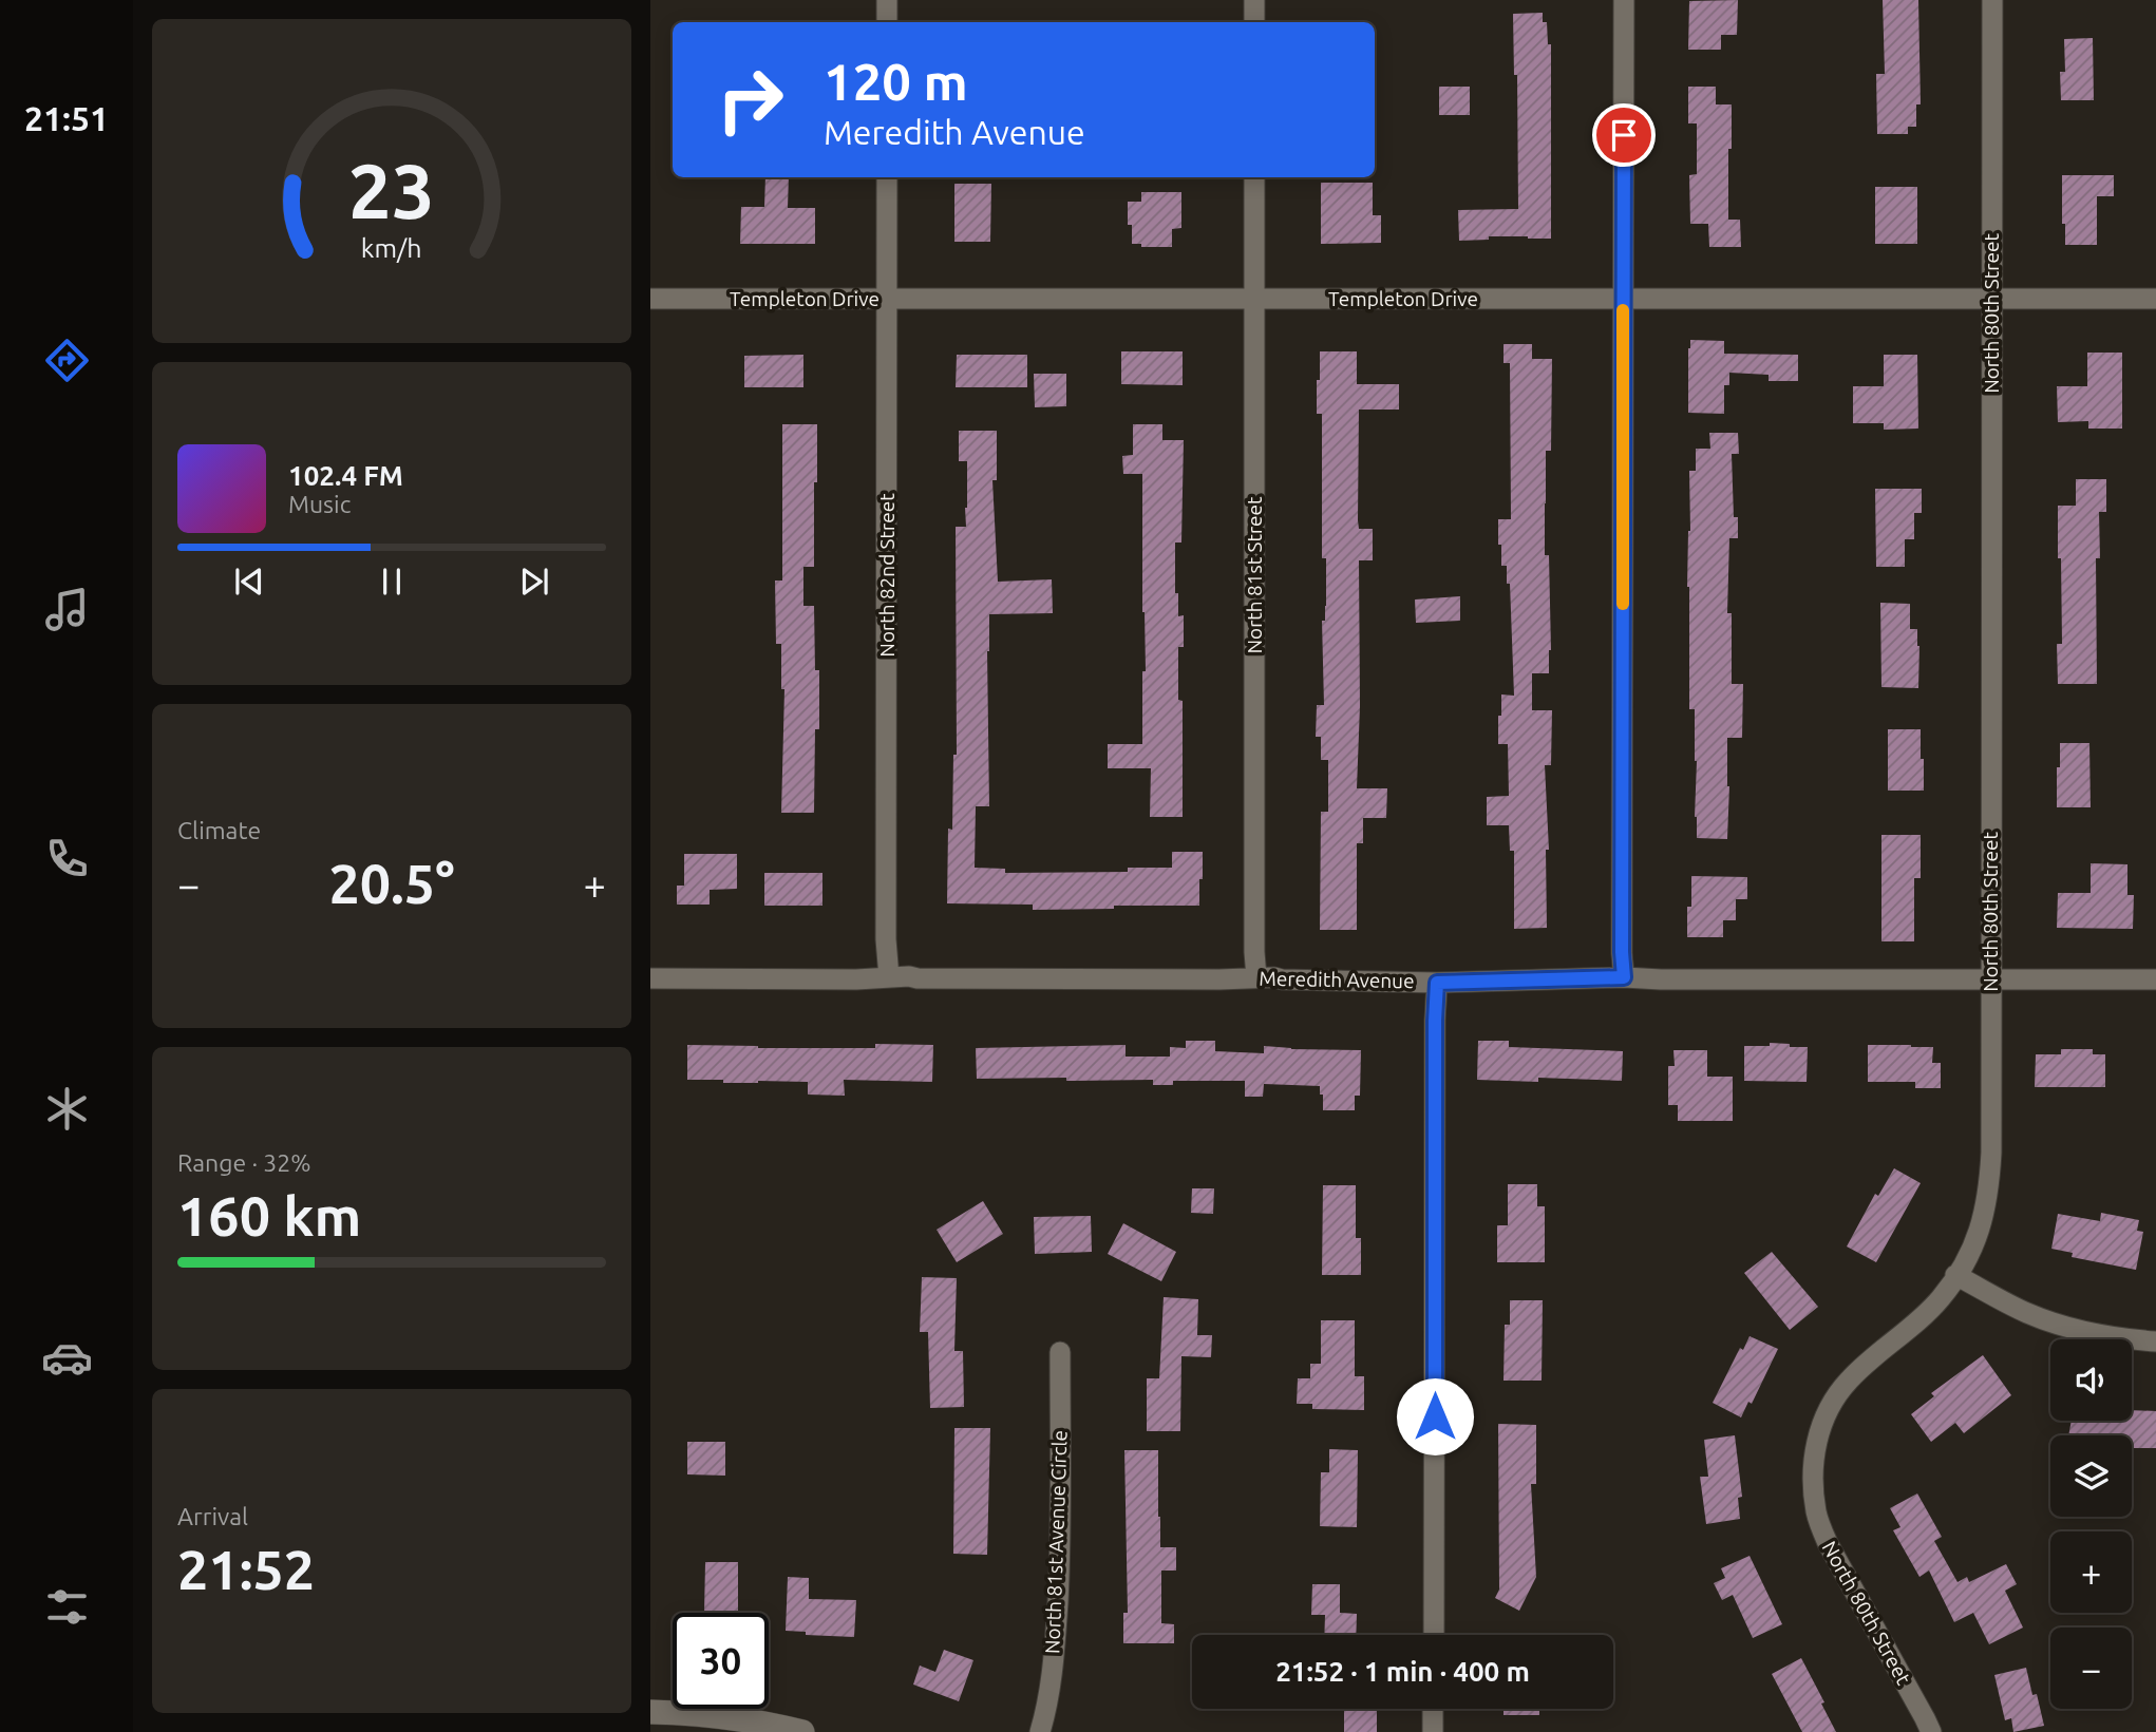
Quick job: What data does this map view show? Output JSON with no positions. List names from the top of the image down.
{
  "streets": {
    "street": [
      "Templeton Drive",
      "North 80th Street",
      "North 82nd Street",
      "North 81st Street",
      "Meredith Avenue",
      "North 81st Avenue Circle"
    ]
  },
  "crossings": [
    ["Templeton Drive", "North 80th Street"],
    ["Templeton Drive", "North 82nd Street"],
    ["Templeton Drive", "North 81st Street"],
    ["North 80th Street", "Meredith Avenue"],
    ["North 82nd Street", "Meredith Avenue"],
    ["North 81st Street", "Meredith Avenue"]
  ],
  "page": {
    "tabs": "21:51",
    "turn": ["120 m", "Meredith Avenue"],
    "song": ["102.4 FM", "Music"],
    "tile": [
      "Climate",
      ["Range · 32%", "160 km"],
      ["Arrival", "21:52"]
    ],
    "heat": ["−", "20.5°", "+"],
    "map_buttons": ["+", "−"],
    "limit": "30",
    "trip": "21:52 · 1 min · 400 m",
    "gauge": ["23", "km/h"]
  }
}
